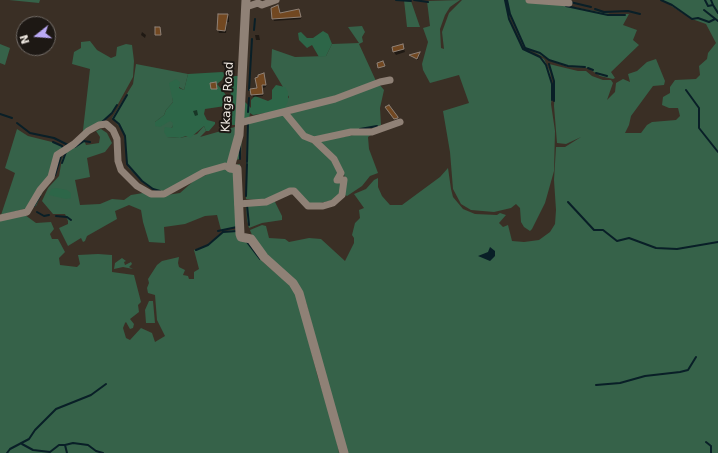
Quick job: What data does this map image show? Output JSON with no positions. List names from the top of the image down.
{
  "streets": {
    "street": ["Kkaga Road"]
  },
  "north": "left"
}
